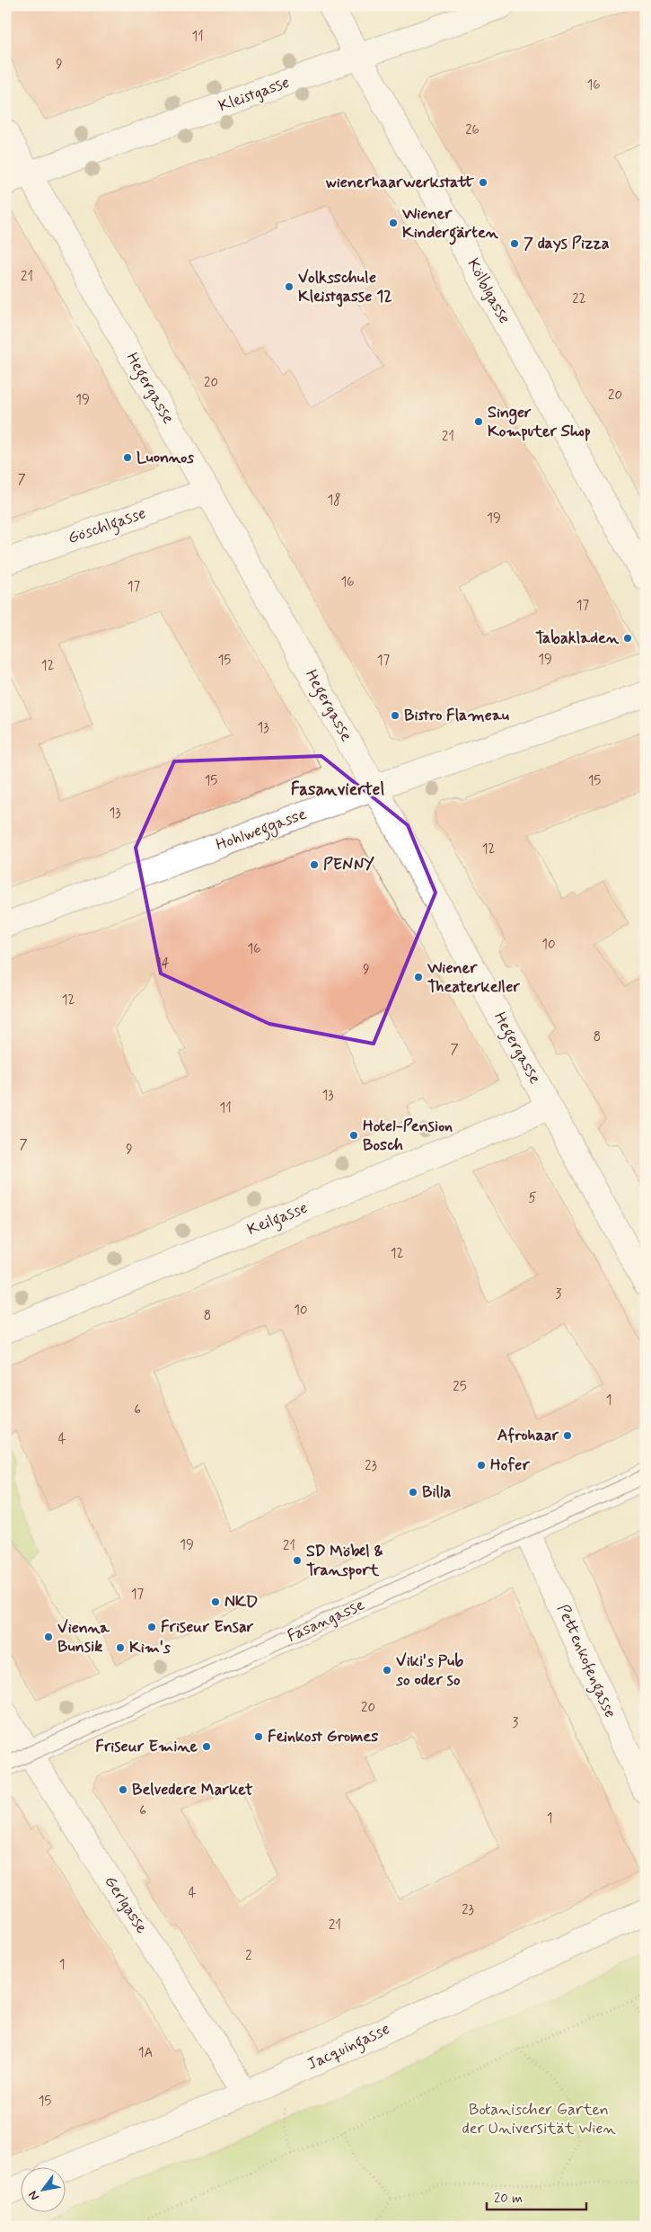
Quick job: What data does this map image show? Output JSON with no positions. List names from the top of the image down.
{
  "streets": {
    "street": [
      "Kleistgasse",
      "Kölblgasse",
      "Hegergasse",
      "Göschlgasse",
      "Hohlweggasse",
      "Keilgasse",
      "Fasangasse",
      "Pettenkofengasse",
      "Gerlgasse",
      "Jacquingasse"
    ]
  },
  "crossings": [
    ["Kleistgasse", "Kölblgasse"],
    ["Kleistgasse", "Hegergasse"],
    ["Hegergasse", "Göschlgasse"],
    ["Hegergasse", "Hohlweggasse"],
    ["Hegergasse", "Keilgasse"],
    ["Fasangasse", "Pettenkofengasse"],
    ["Fasangasse", "Gerlgasse"],
    ["Gerlgasse", "Jacquingasse"]
  ],
  "districts": ["Fasanviertel"],
  "parks": ["Botanischer Garten der Universität Wien"],
  "places": [
    "wienerhaarwerkstatt",
    "Wiener Kindergärten",
    "7 days Pizza",
    "Volksschule Kleistgasse 12",
    "Singer Komputer Shop",
    "Luonnos",
    "Tabakladen",
    "Bistro Flameau",
    "PENNY",
    "Wiener Theaterkeller",
    "Hotel-Pension Bosch",
    "Afrohaar",
    "Hofer",
    "Billa",
    "SD Möbel & Transport",
    "NKD",
    "Friseur Ensar",
    "Vienna Bunsik",
    "Kim's",
    "Viki's Pub so oder so",
    "Feinkost Gromes",
    "Friseur Emine",
    "Belvedere Market"
  ],
  "house_numbers": [
    "11",
    "9",
    "16",
    "26",
    "21",
    "22",
    "20",
    "20",
    "19",
    "21",
    "7",
    "18",
    "19",
    "16",
    "17",
    "17",
    "19",
    "15",
    "17",
    "12",
    "13",
    "15",
    "15",
    "13",
    "12",
    "10",
    "16",
    "14",
    "9",
    "12",
    "8",
    "7",
    "13",
    "11",
    "7",
    "9",
    "5",
    "12",
    "3",
    "10",
    "8",
    "25",
    "1",
    "6",
    "4",
    "23",
    "19",
    "21",
    "17",
    "20",
    "3",
    "6",
    "1",
    "4",
    "23",
    "21",
    "2",
    "1",
    "1A",
    "15"
  ],
  "scale_bar": "20 m",
  "north": "bottom left"
}
